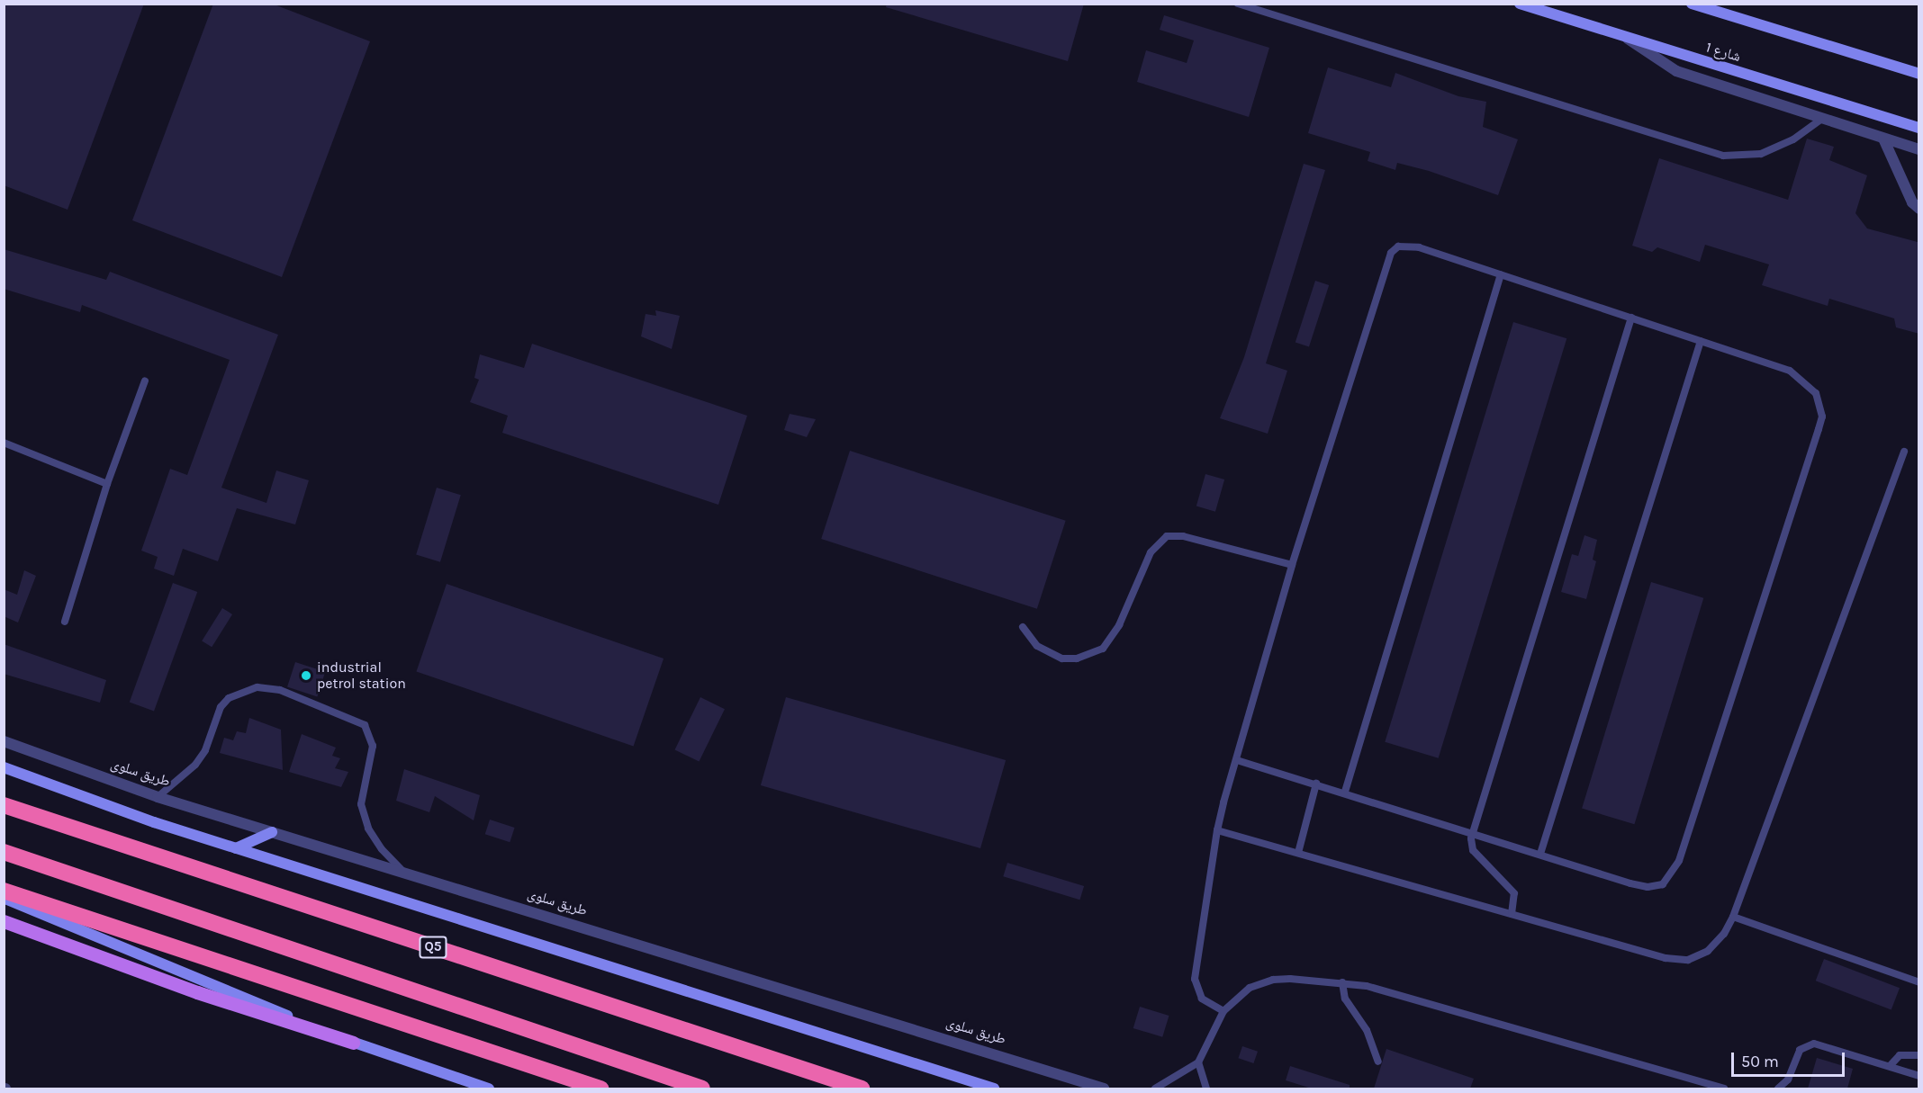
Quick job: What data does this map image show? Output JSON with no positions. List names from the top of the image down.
{
  "streets": {
    "highway": ["Q5"],
    "main road": ["شارع 1"],
    "street": ["طريق سلوى"]
  },
  "places": ["industrial petrol station"],
  "scale_bar": "50 m"
}
